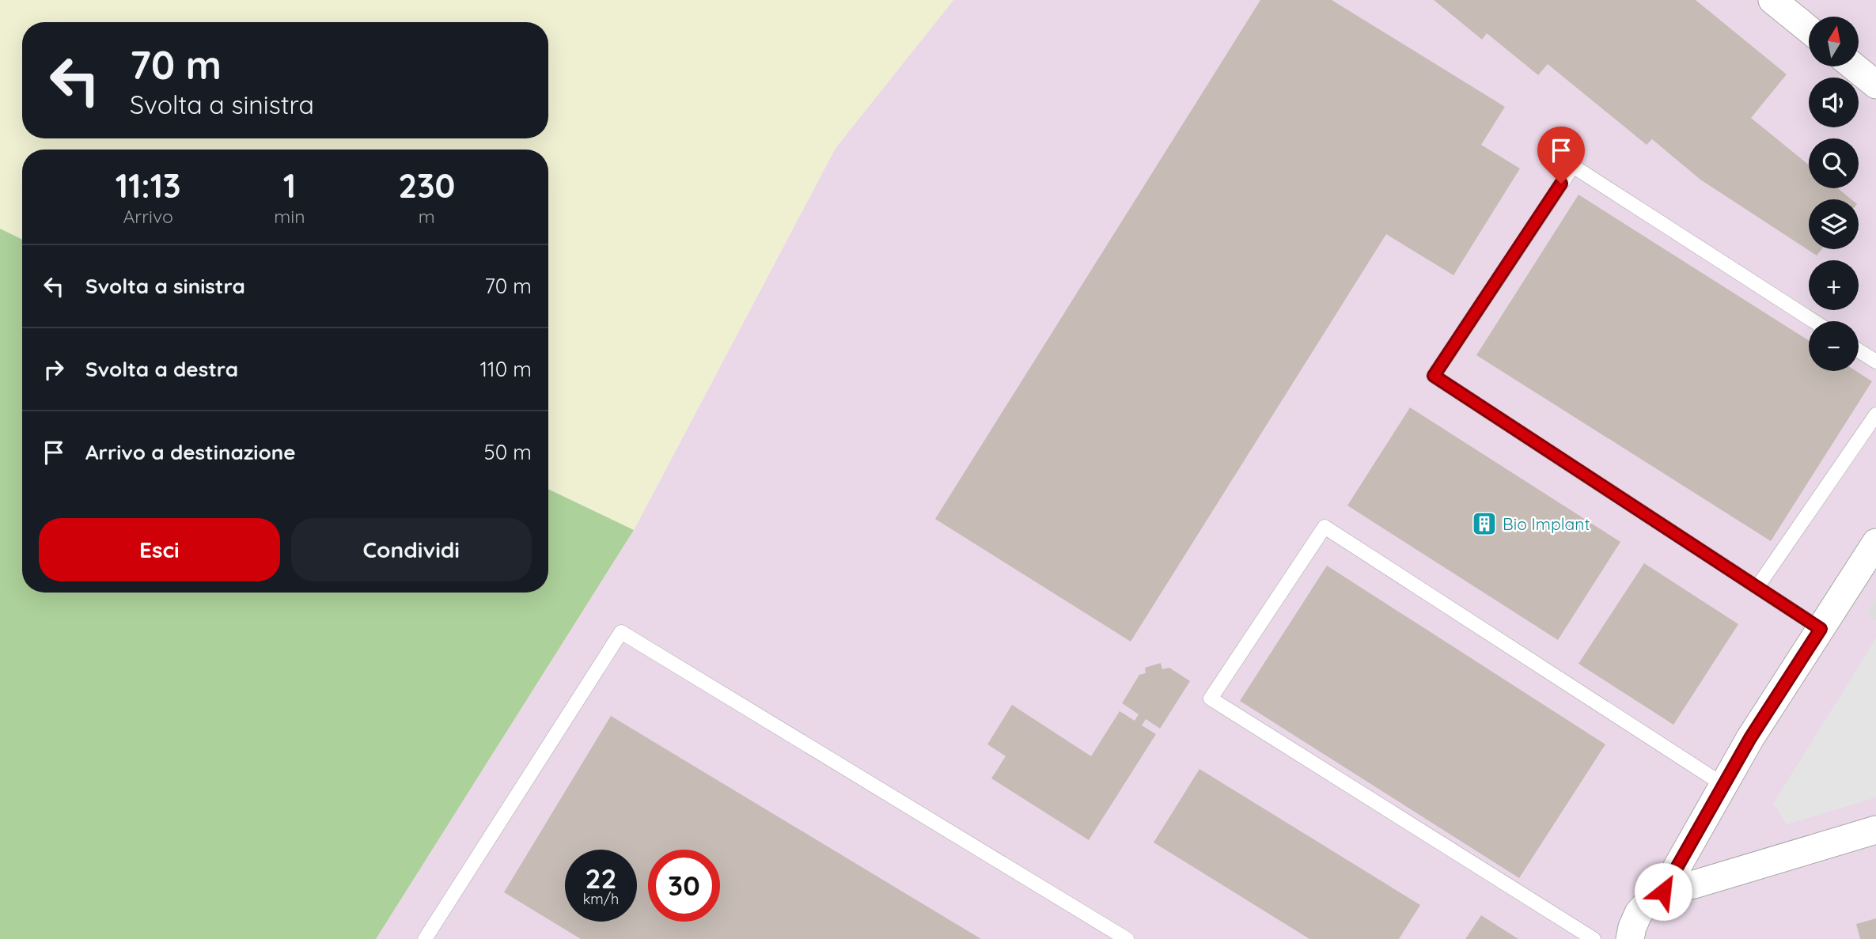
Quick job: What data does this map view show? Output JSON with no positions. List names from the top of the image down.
{
  "places": {
    "building": ["Bio Implant"]
  },
  "north": "top",
  "page": {
    "map_buttons": ["+", "−"],
    "turn": ["70 m", "Svolta a sinistra"],
    "eta": [
      "11:13",
      "Arrivo",
      "1",
      "min",
      "230",
      "m"
    ],
    "list": [
      {
        "name": "Svolta a sinistra",
        "value": "70 m"
      },
      {
        "name": "Svolta a destra",
        "value": "110 m"
      },
      {
        "name": "Arrivo a destinazione",
        "value": "50 m"
      }
    ],
    "buttons": ["Esci", "Condividi"],
    "speed": "22 km/h",
    "limit": "30"
  }
}
